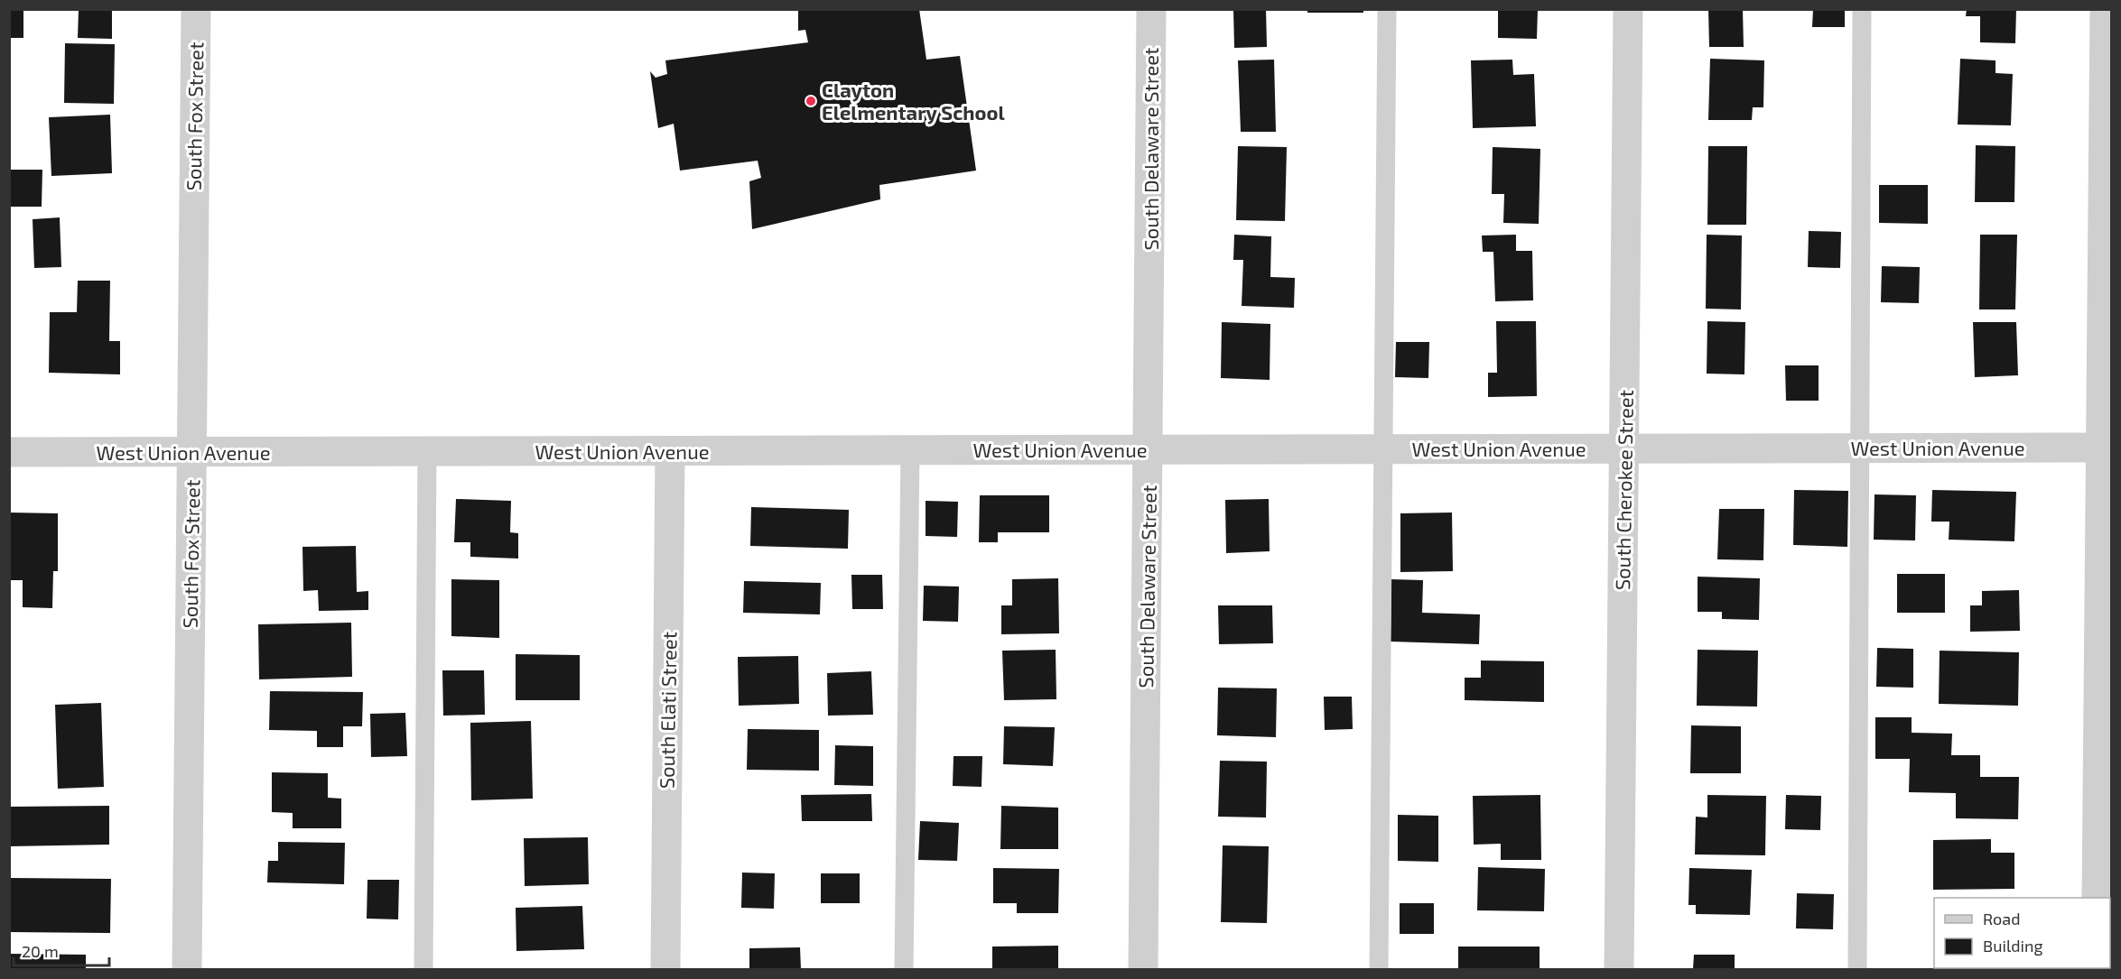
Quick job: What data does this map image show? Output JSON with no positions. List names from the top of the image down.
{
  "streets": {
    "street": [
      "South Fox Street",
      "South Delaware Street",
      "West Union Avenue",
      "South Cherokee Street",
      "South Elati Street"
    ]
  },
  "crossings": [
    ["South Fox Street", "West Union Avenue"],
    ["South Delaware Street", "West Union Avenue"],
    ["West Union Avenue", "South Cherokee Street"],
    ["West Union Avenue", "South Elati Street"]
  ],
  "places": ["Clayton Elelmentary School"],
  "legend": ["Road", "Building"],
  "scale_bar": "20 m"
}
